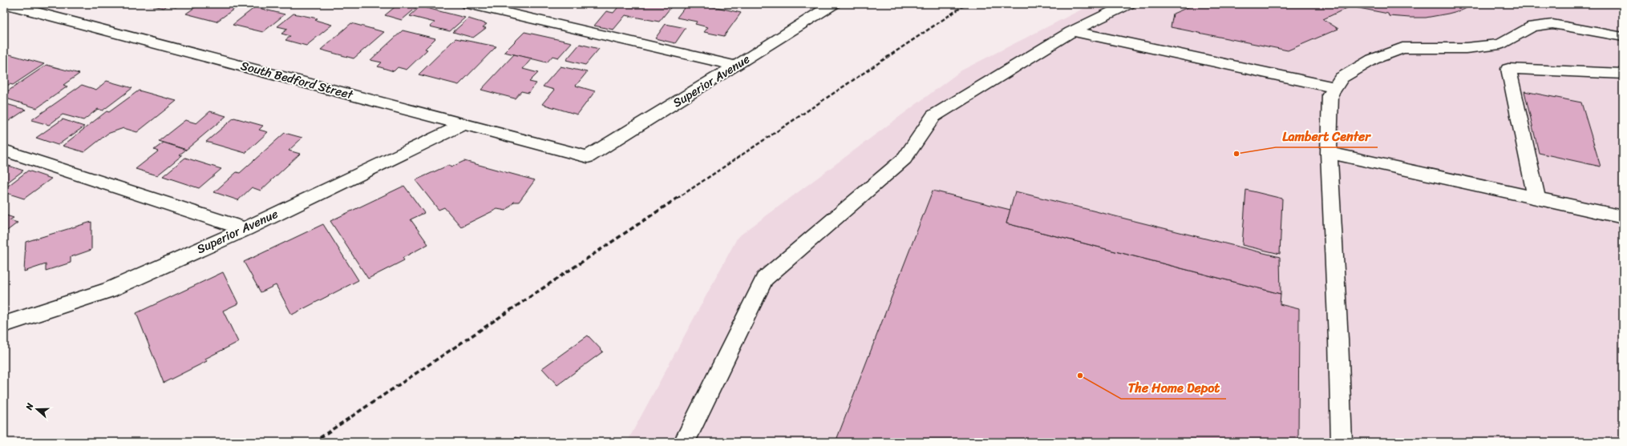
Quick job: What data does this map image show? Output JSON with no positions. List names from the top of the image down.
{
  "streets": {
    "street": ["South Bedford Street", "Superior Avenue"]
  },
  "crossings": [
    ["South Bedford Street", "Superior Avenue"]
  ],
  "places": ["Lambert Center", "The Home Depot"],
  "north": "left"
}
